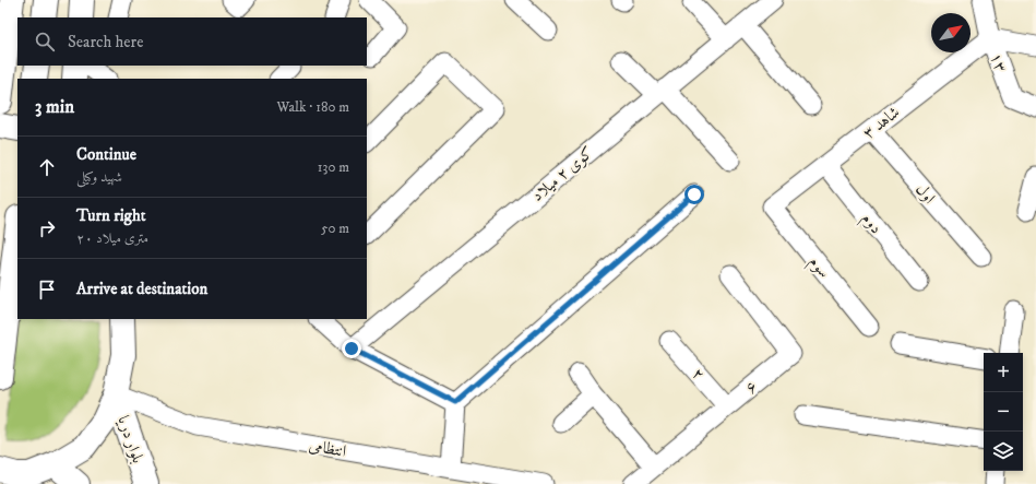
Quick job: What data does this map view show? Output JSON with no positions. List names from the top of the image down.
{
  "streets": {
    "main road": ["بلوار دریا"],
    "street": [
      "۱۳",
      "شاهد ۳",
      "کوی ۲ میلاد",
      "اول",
      "دوم",
      "سوم",
      "۲",
      "۶",
      "انتظامی"
    ]
  },
  "crossings": [
    ["۱۳", "شاهد ۳"],
    ["شاهد ۳", "اول"],
    ["شاهد ۳", "دوم"],
    ["شاهد ۳", "سوم"],
    ["۲", "۶"],
    ["بلوار دریا", "انتظامی"]
  ],
  "north": "top right",
  "page": {
    "search": "Search here",
    "heading": ["3 min", "Walk · 180 m"],
    "list": [
      ["Continue", "شهید وکیلی", "130 m"],
      ["Turn right", "۲۰ متری میلاد", "50 m"],
      "Arrive at destination"
    ],
    "map_buttons": ["+", "−"]
  }
}
